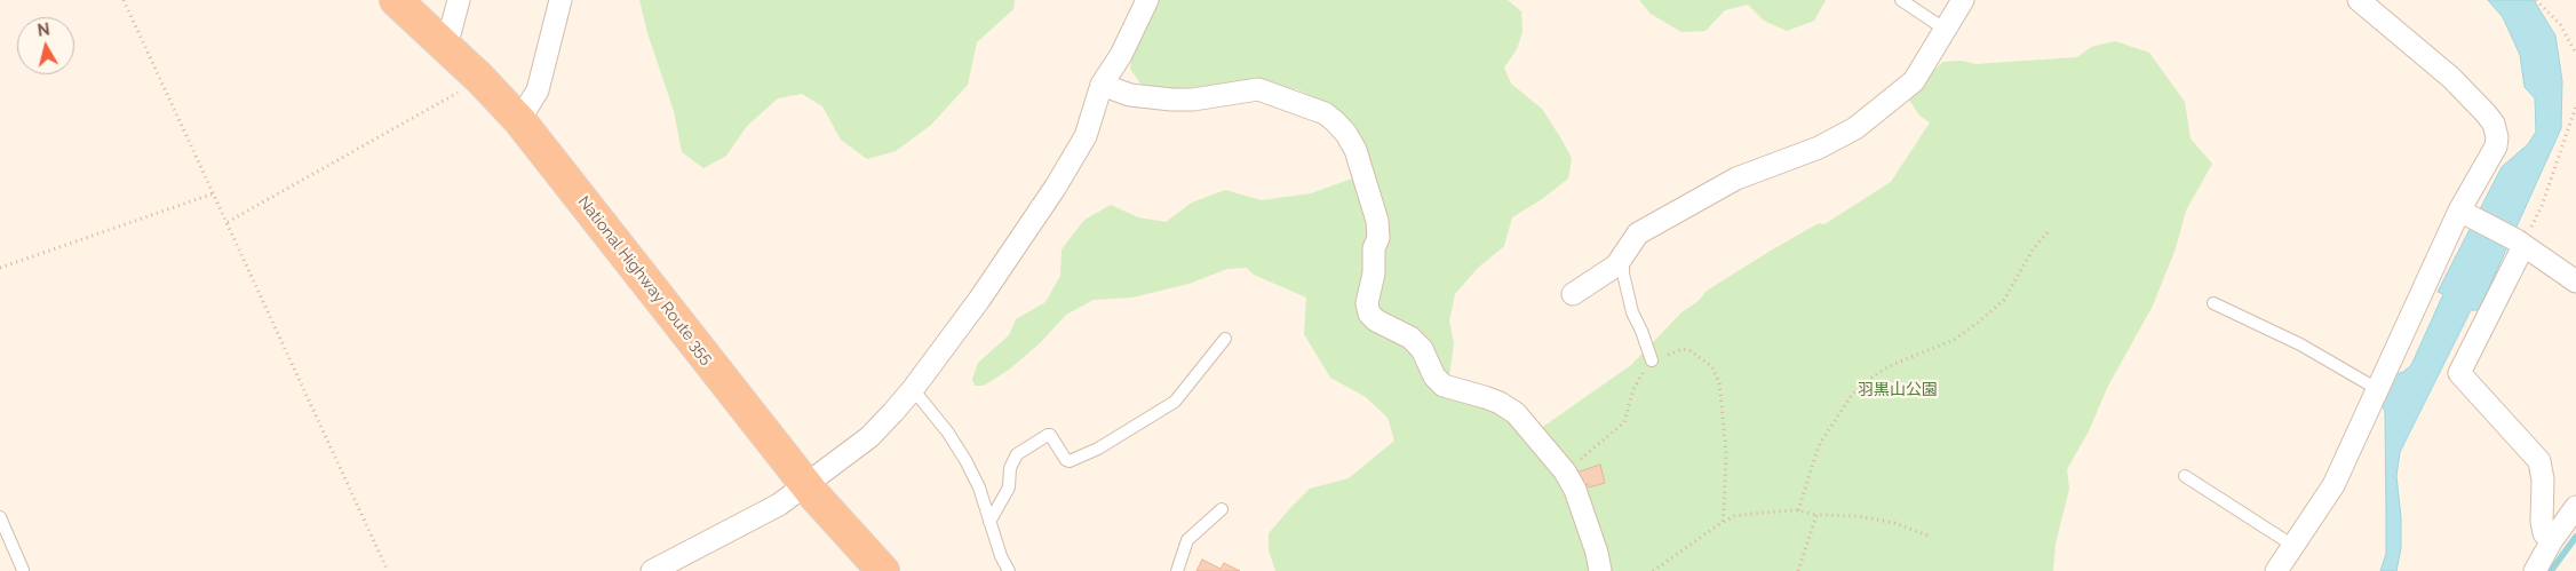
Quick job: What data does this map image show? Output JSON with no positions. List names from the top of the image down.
{
  "streets": {
    "highway": ["National Highway Route 355"]
  },
  "parks": ["羽黒山公園"],
  "north": "top"
}
